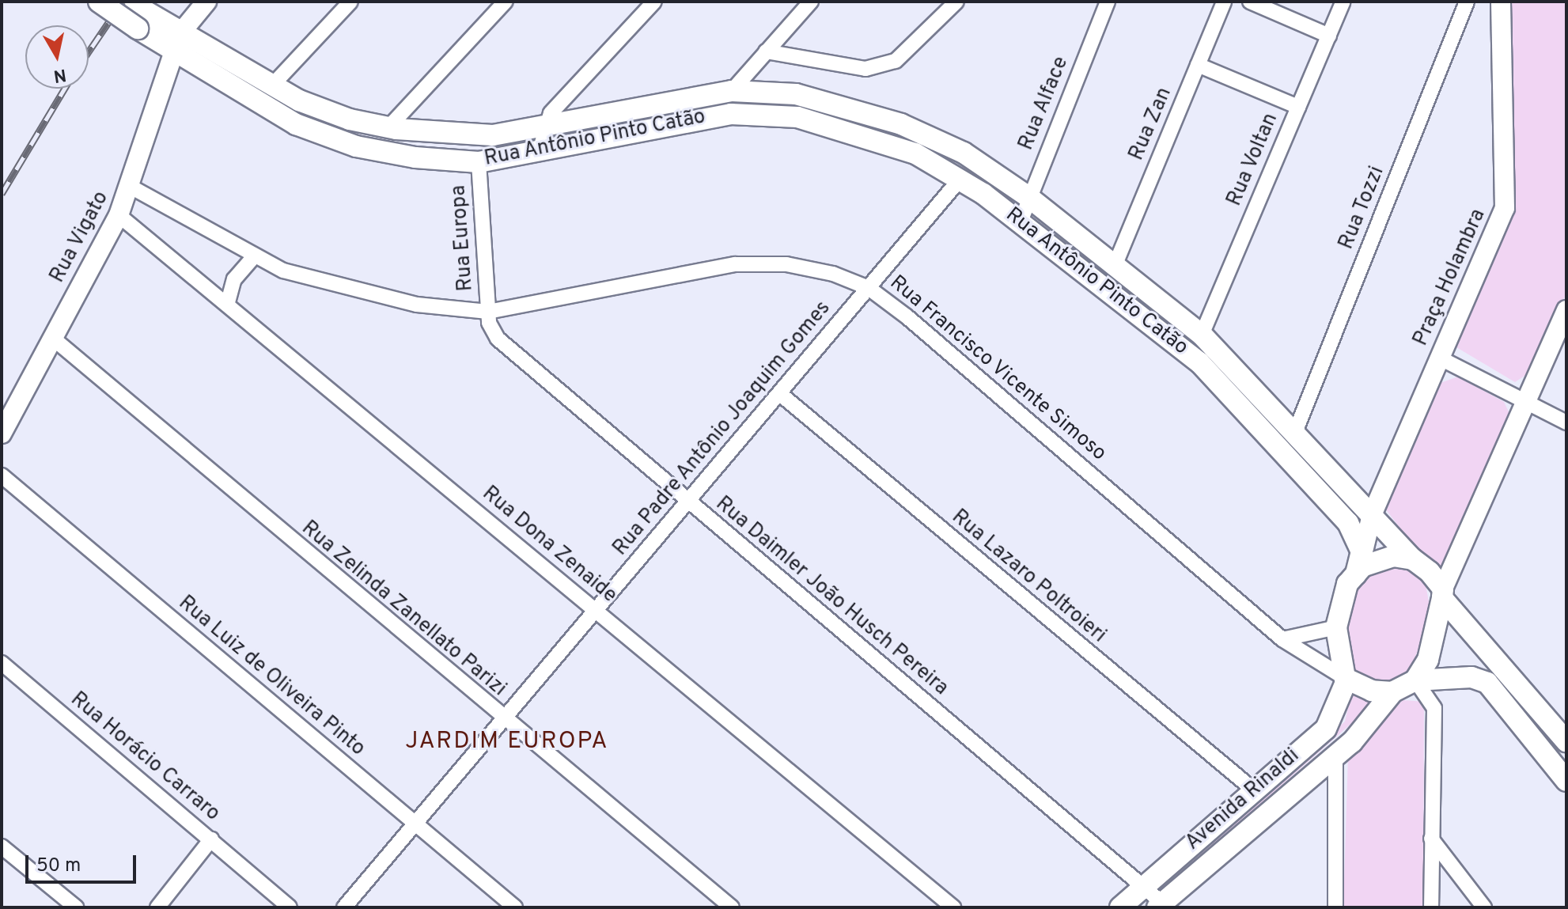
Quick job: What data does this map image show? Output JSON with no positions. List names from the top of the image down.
{
  "streets": {
    "main road": ["Rua Antônio Pinto Catão", "Avenida Rinaldi"],
    "street": [
      "Rua Alface",
      "Rua Zan",
      "Rua Voltan",
      "Rua Tozzi",
      "Rua Vigato",
      "Rua Europa",
      "Praça Holambra",
      "Rua Francisco Vicente Simoso",
      "Rua Padre Antônio Joaquim Gomes",
      "Rua Dona Zenaide",
      "Rua Lazaro Poltroieri",
      "Rua Daimler João Husch Pereira",
      "Rua Zelinda Zanellato Parizi",
      "Rua Luiz de Oliveira Pinto",
      "Rua Horácio Carraro"
    ]
  },
  "crossings": [
    ["Rua Alface", "Rua Antônio Pinto Catão"],
    ["Rua Zan", "Rua Antônio Pinto Catão"],
    ["Rua Antônio Pinto Catão", "Rua Voltan"],
    ["Rua Antônio Pinto Catão", "Rua Tozzi"],
    ["Rua Antônio Pinto Catão", "Rua Vigato"],
    ["Rua Antônio Pinto Catão", "Rua Europa"],
    ["Rua Antônio Pinto Catão", "Praça Holambra"],
    ["Rua Antônio Pinto Catão", "Rua Francisco Vicente Simoso"],
    ["Rua Antônio Pinto Catão", "Rua Padre Antônio Joaquim Gomes"],
    ["Rua Antônio Pinto Catão", "Avenida Rinaldi"],
    ["Rua Vigato", "Rua Francisco Vicente Simoso"],
    ["Rua Vigato", "Rua Dona Zenaide"],
    ["Rua Vigato", "Rua Zelinda Zanellato Parizi"],
    ["Rua Europa", "Rua Francisco Vicente Simoso"],
    ["Rua Europa", "Rua Daimler João Husch Pereira"],
    ["Praça Holambra", "Rua Francisco Vicente Simoso"],
    ["Praça Holambra", "Avenida Rinaldi"],
    ["Rua Francisco Vicente Simoso", "Rua Padre Antônio Joaquim Gomes"],
    ["Rua Francisco Vicente Simoso", "Rua Daimler João Husch Pereira"],
    ["Rua Francisco Vicente Simoso", "Avenida Rinaldi"],
    ["Rua Padre Antônio Joaquim Gomes", "Rua Dona Zenaide"],
    ["Rua Padre Antônio Joaquim Gomes", "Rua Lazaro Poltroieri"],
    ["Rua Padre Antônio Joaquim Gomes", "Rua Daimler João Husch Pereira"],
    ["Rua Padre Antônio Joaquim Gomes", "Rua Zelinda Zanellato Parizi"],
    ["Rua Padre Antônio Joaquim Gomes", "Rua Luiz de Oliveira Pinto"],
    ["Rua Lazaro Poltroieri", "Avenida Rinaldi"],
    ["Rua Daimler João Husch Pereira", "Avenida Rinaldi"]
  ],
  "districts": ["JARDIM EUROPA"],
  "scale_bar": "50 m",
  "north": "bottom"
}
